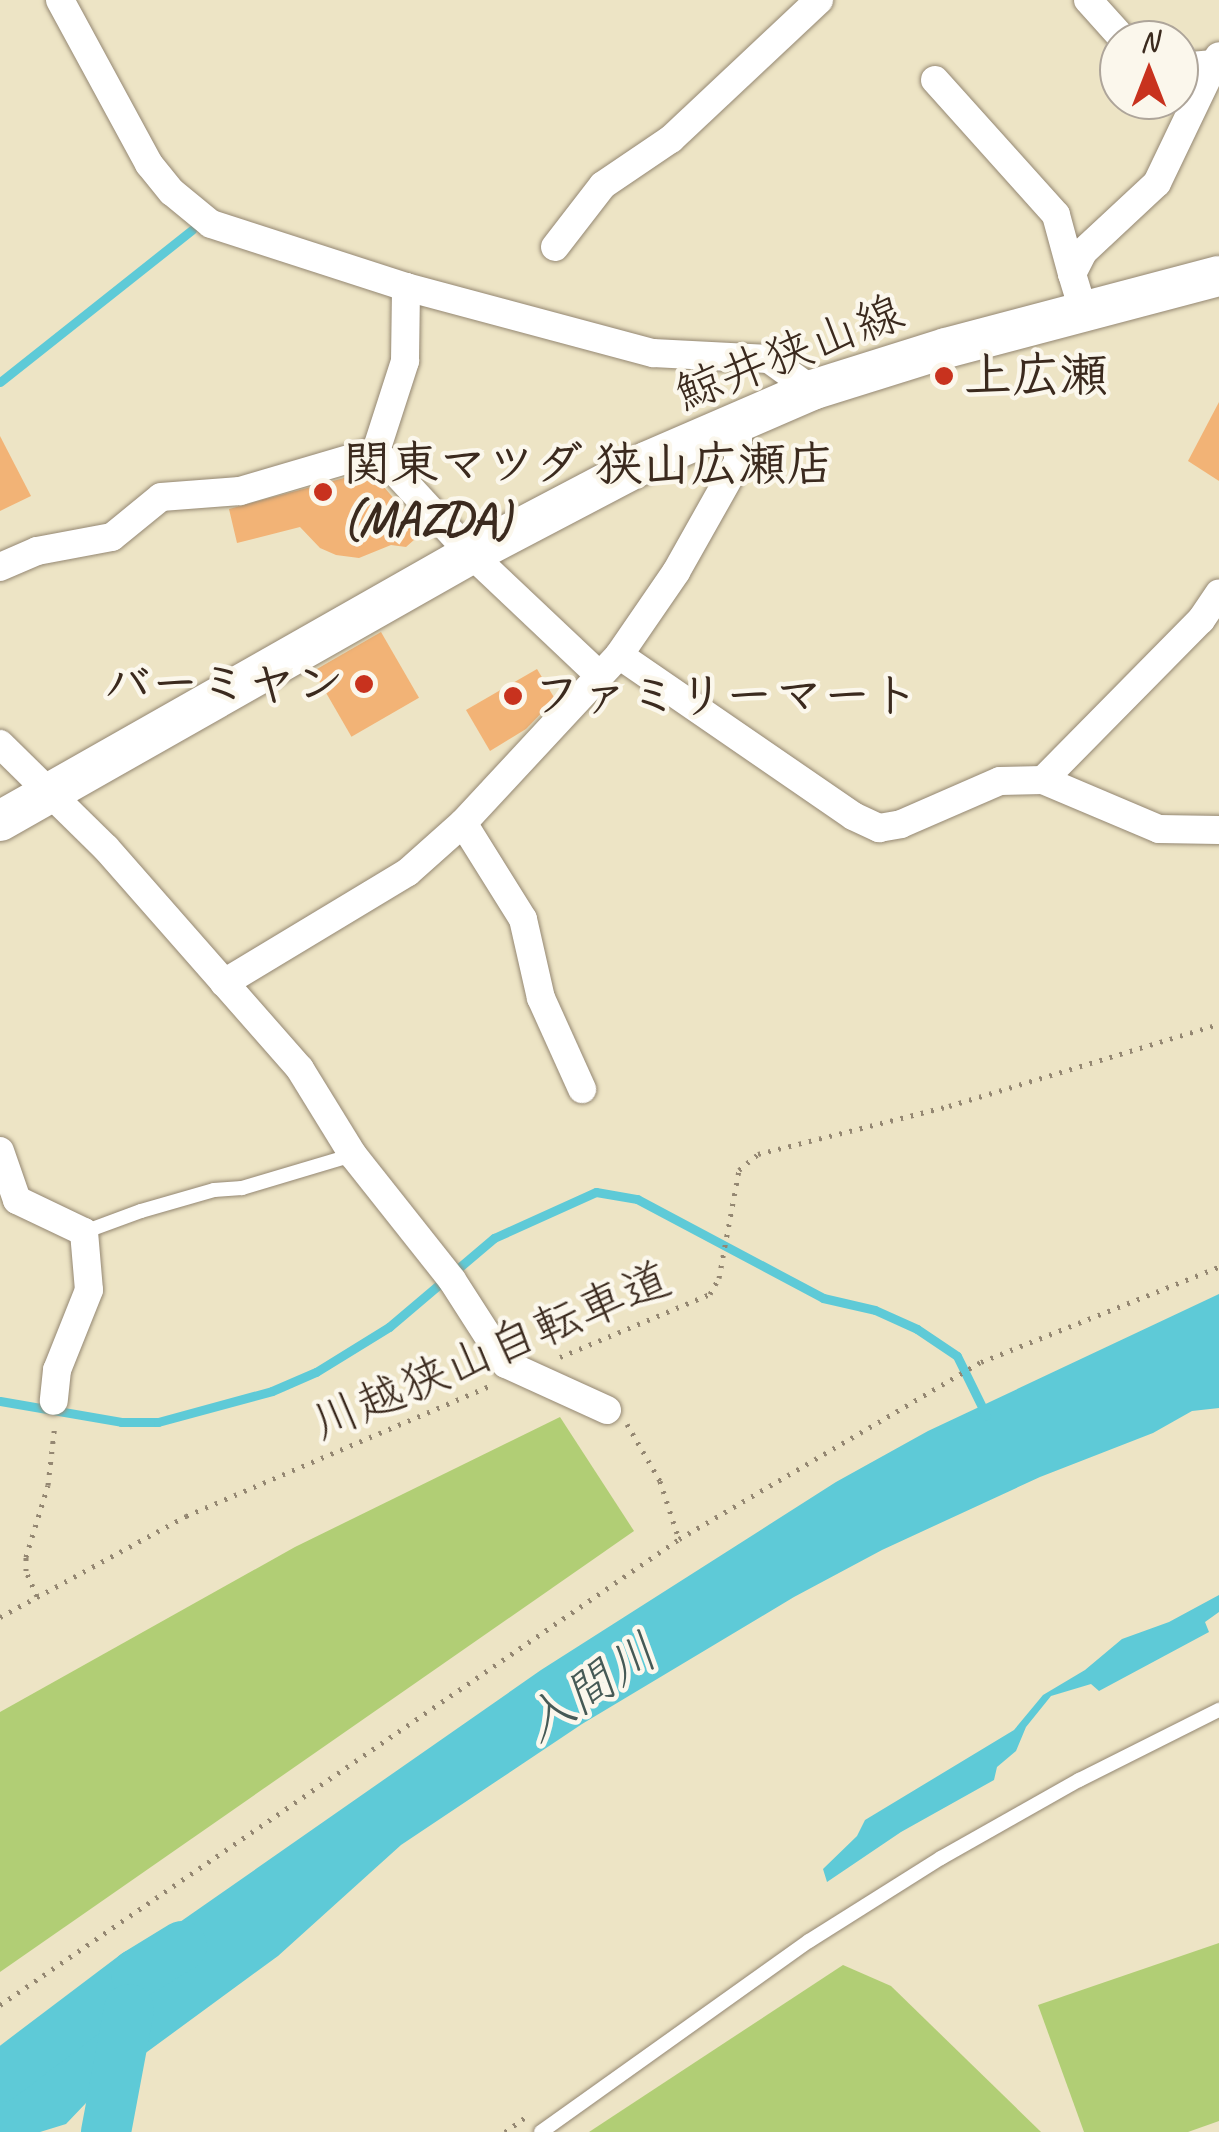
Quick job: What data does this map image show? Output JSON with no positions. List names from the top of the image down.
{
  "streets": {
    "main road": ["鯨井狭山線"],
    "path": ["川越狭山自転車道"]
  },
  "water": ["入間川"],
  "places": [
    "上広瀬",
    "関東マツダ 狭山広瀬店 (MAZDA)",
    "バーミヤン",
    "ファミリーマート"
  ],
  "north": "top"
}
